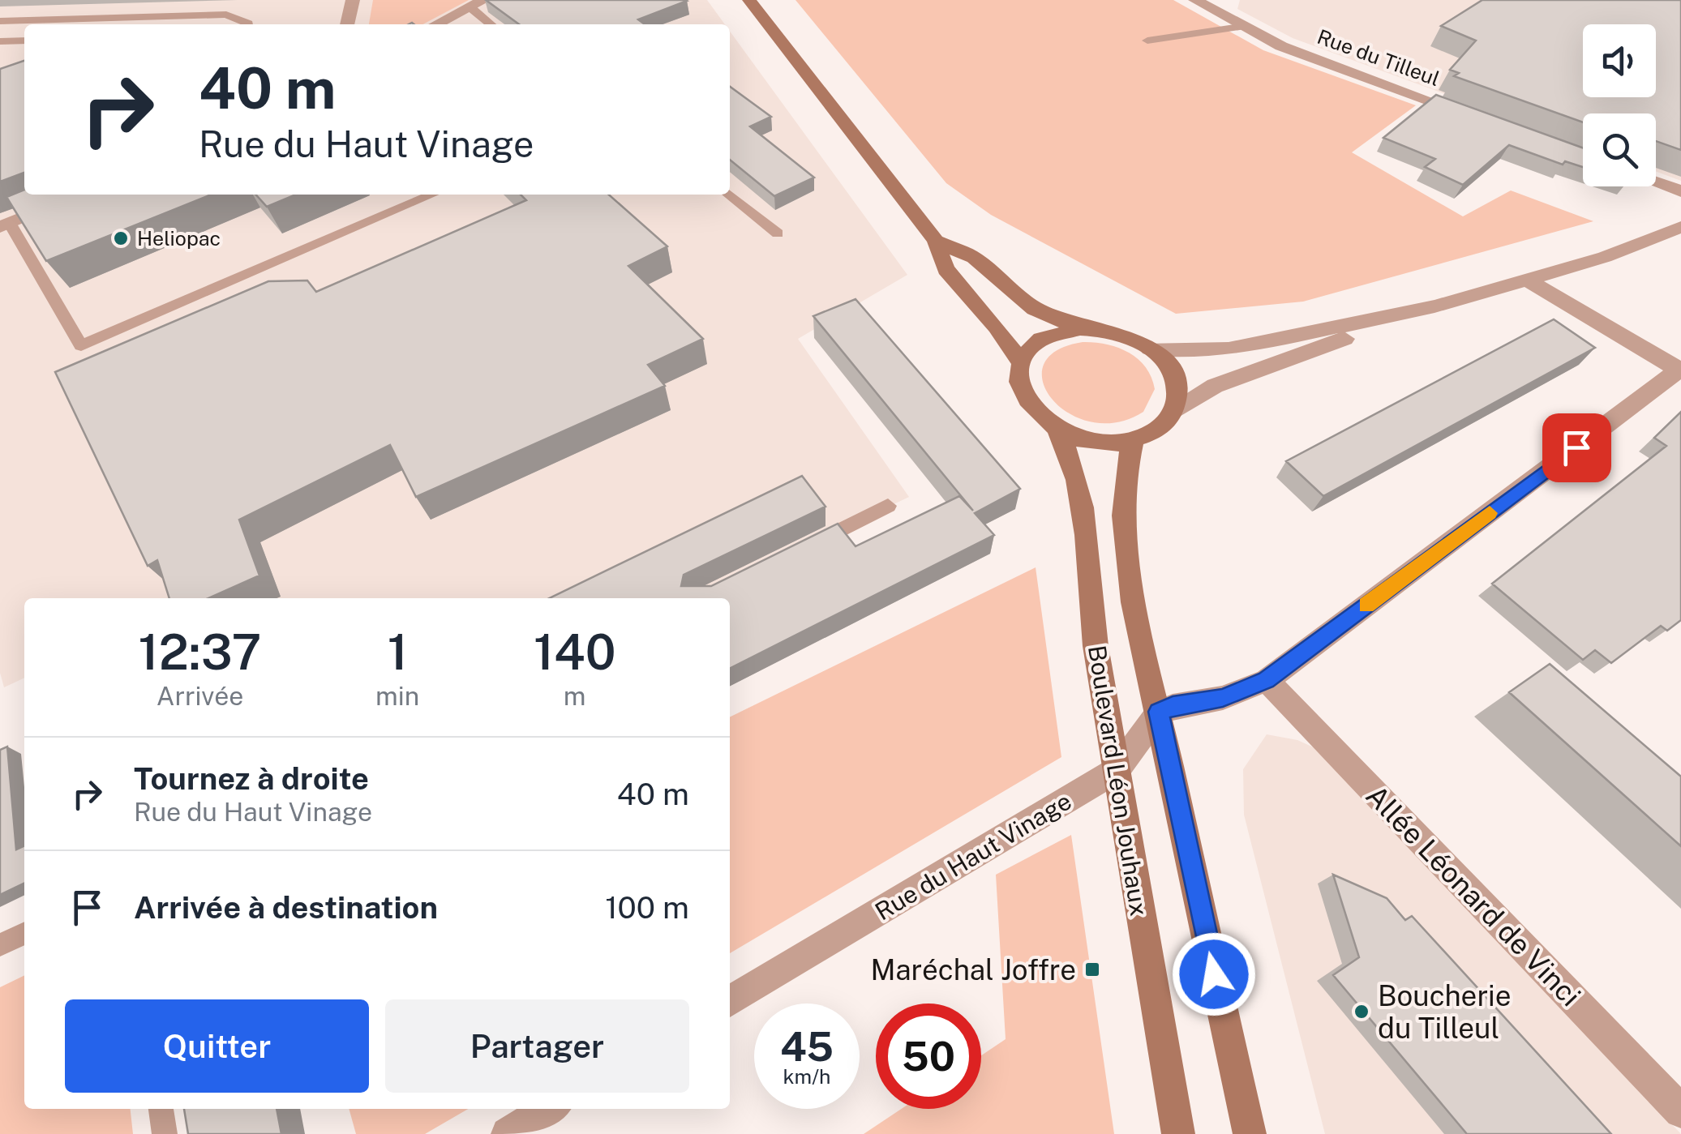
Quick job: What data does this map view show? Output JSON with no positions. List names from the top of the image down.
{
  "streets": {
    "main road": ["Boulevard Léon Jouhaux"],
    "street": ["Rue du Tilleul", "Rue du Haut Vinage", "Allée Léonard de Vinci"]
  },
  "crossings": [
    ["Boulevard Léon Jouhaux", "Rue du Haut Vinage"]
  ],
  "places": {
    "other": ["Heliopac", "Boucherie du Tilleul"],
    "transit": ["Maréchal Joffre"]
  },
  "page": {
    "turn": ["40 m", "Rue du Haut Vinage"],
    "eta": [
      "12:37",
      "Arrivée",
      "1",
      "min",
      "140",
      "m"
    ],
    "list": [
      {
        "name": "Tournez à droite",
        "note": "Rue du Haut Vinage",
        "value": "40 m"
      },
      {
        "name": "Arrivée à destination",
        "value": "100 m"
      }
    ],
    "buttons": ["Quitter", "Partager"],
    "speed": "45 km/h",
    "limit": "50"
  }
}
